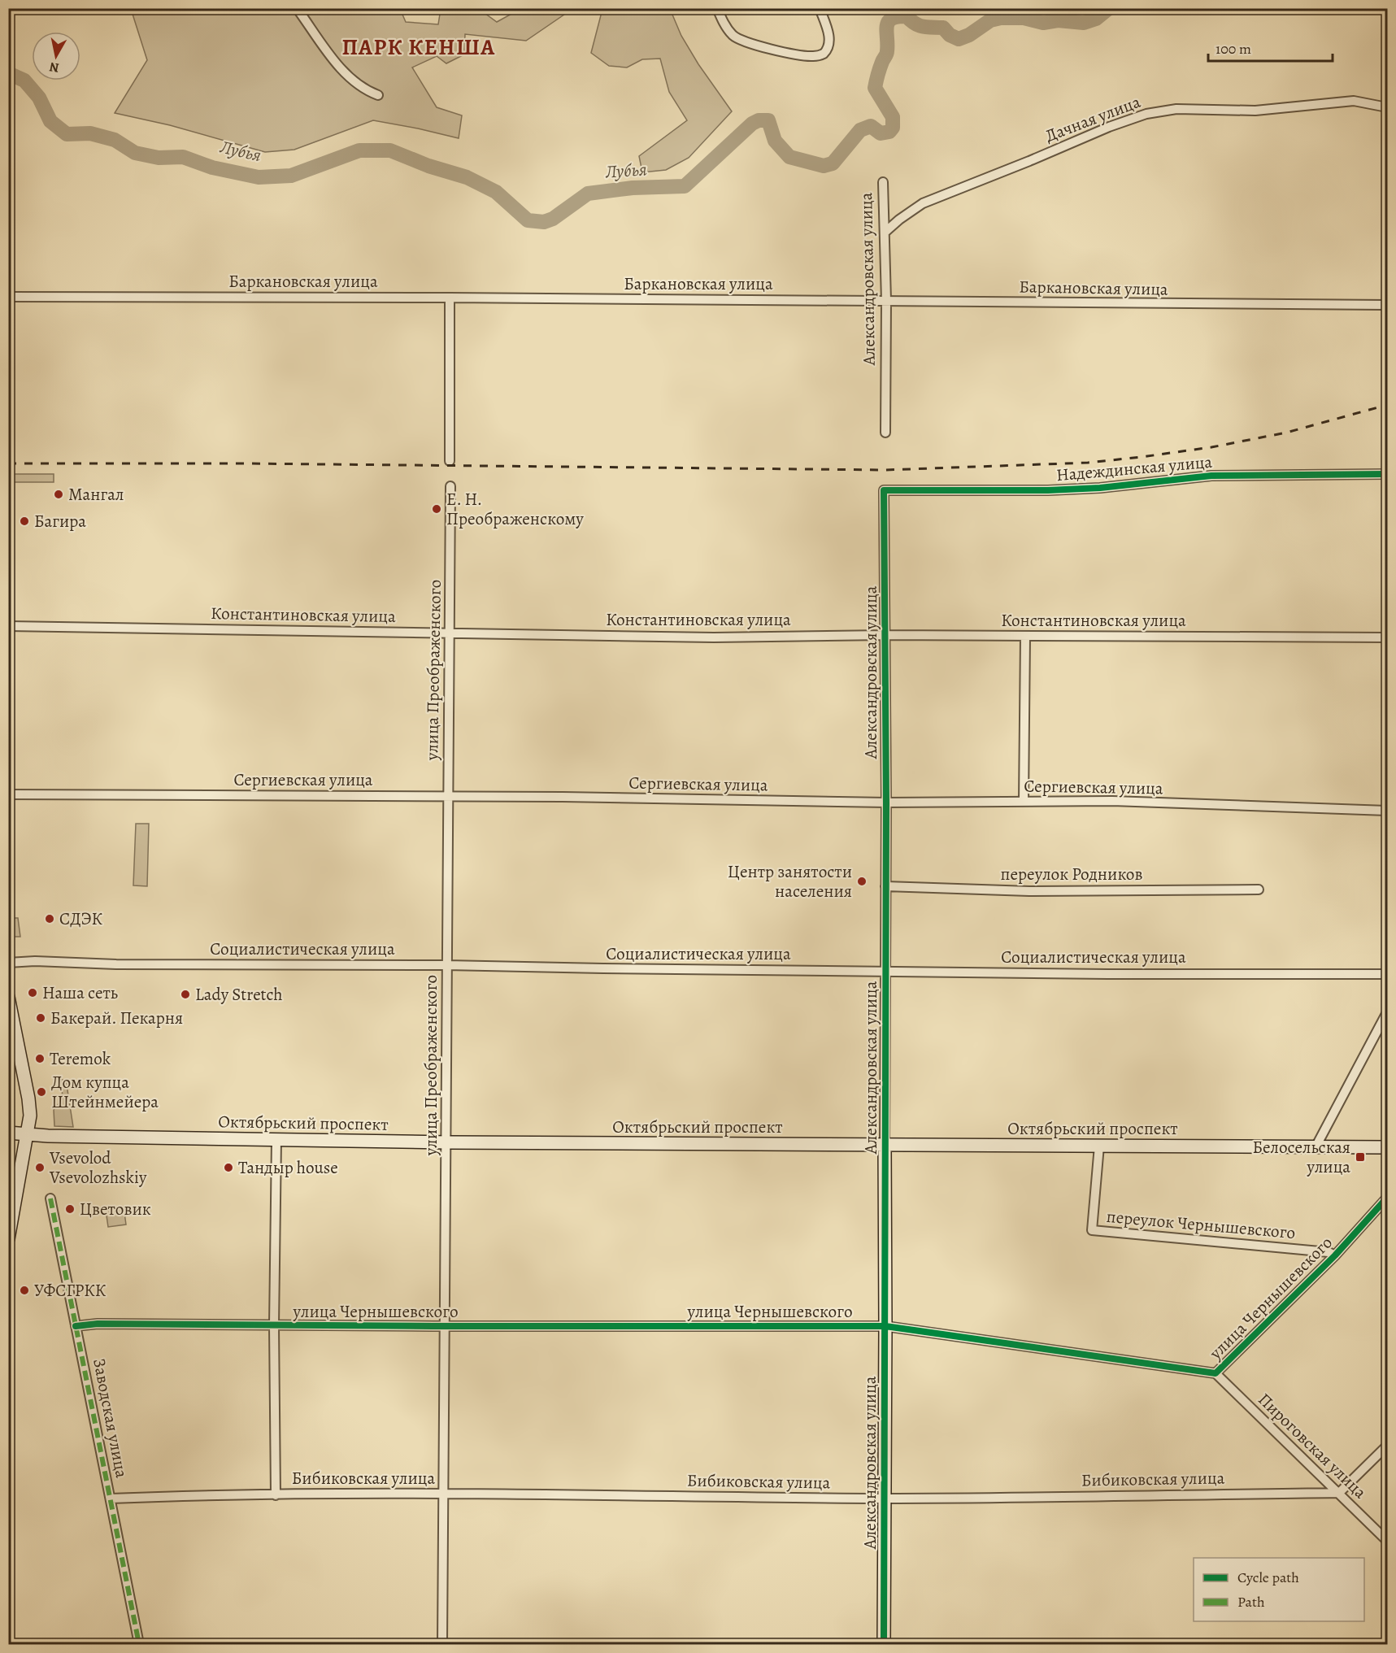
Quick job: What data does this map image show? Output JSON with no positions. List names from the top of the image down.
{
  "streets": {
    "street": [
      "Дачная улица",
      "Александровская улица",
      "Баркановская улица",
      "Надеждинская улица",
      "Константиновская улица",
      "улица Преображенского",
      "Сергиевская улица",
      "переулок Родников",
      "Социалистическая улица",
      "Октябрьский проспект",
      "переулок Чернышевского",
      "улица Чернышевского",
      "Заводская улица",
      "Пироговская улица",
      "Бибиковская улица"
    ]
  },
  "crossings": [
    ["Дачная улица", "Александровская улица"],
    ["Александровская улица", "Баркановская улица"],
    ["Александровская улица", "Надеждинская улица"],
    ["Александровская улица", "Константиновская улица"],
    ["Александровская улица", "Сергиевская улица"],
    ["Александровская улица", "переулок Родников"],
    ["Александровская улица", "Социалистическая улица"],
    ["Александровская улица", "Октябрьский проспект"],
    ["Александровская улица", "улица Чернышевского"],
    ["Александровская улица", "Бибиковская улица"],
    ["Константиновская улица", "улица Преображенского"],
    ["улица Преображенского", "Сергиевская улица"],
    ["улица Преображенского", "Социалистическая улица"],
    ["улица Преображенского", "Октябрьский проспект"],
    ["улица Преображенского", "улица Чернышевского"],
    ["улица Преображенского", "Бибиковская улица"],
    ["Октябрьский проспект", "переулок Чернышевского"],
    ["переулок Чернышевского", "улица Чернышевского"],
    ["улица Чернышевского", "Заводская улица"],
    ["улица Чернышевского", "Пироговская улица"],
    ["Заводская улица", "Бибиковская улица"],
    ["Пироговская улица", "Бибиковская улица"]
  ],
  "districts": ["ПАРК КЕНША"],
  "water": ["Лубья"],
  "places": {
    "other": [
      "Мангал",
      "Е. Н. Преображенскому",
      "Багира",
      "Центр занятости населения",
      "СДЭК",
      "Наша сеть",
      "Lady Stretch",
      "Бакерай. Пекарня",
      "Teremok",
      "Дом купца Штейнмейера",
      "Vsevolod Vsevolozhskiy",
      "Тандыр house",
      "Цветовик",
      "УФСГРКК"
    ],
    "transit": ["Белосельская улица"]
  },
  "legend": ["Cycle path", "Path"],
  "scale_bar": "100 m",
  "north": "bottom"
}
